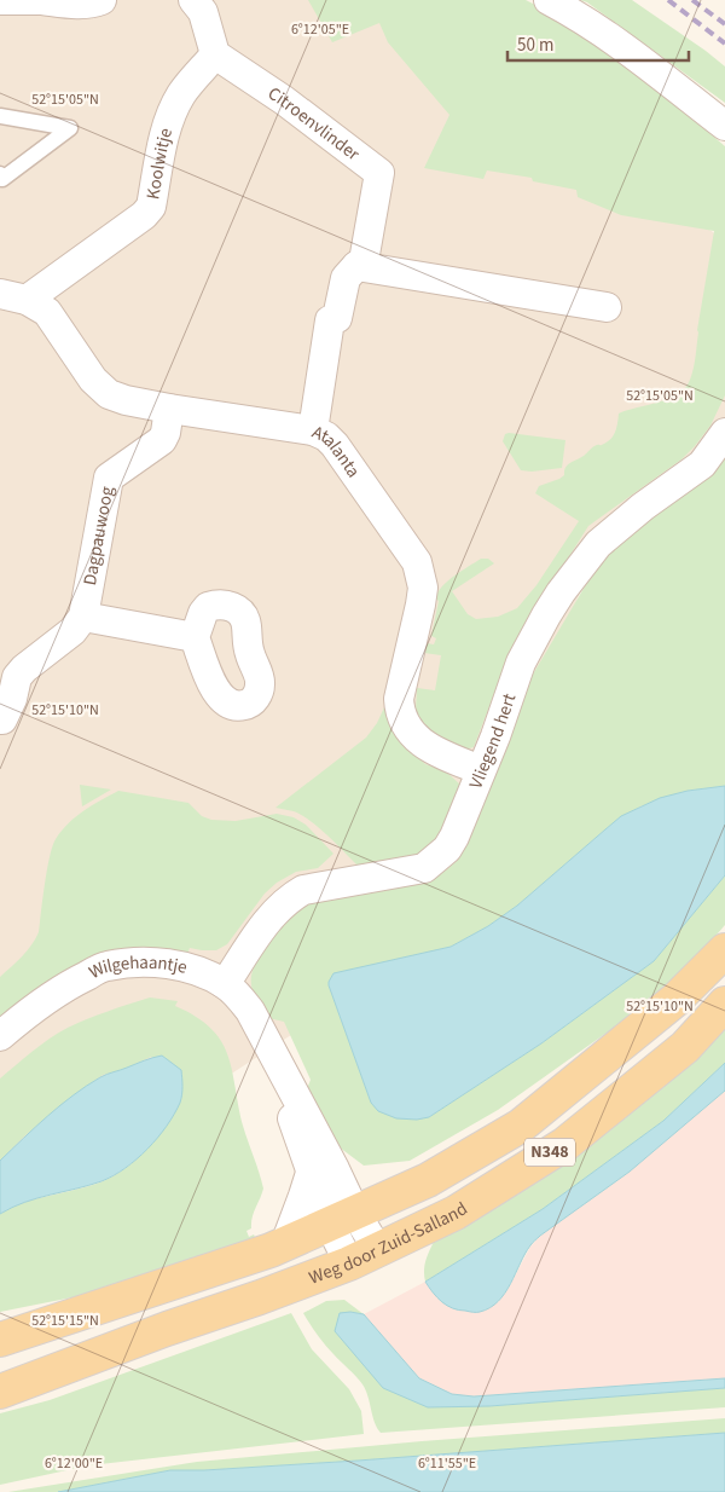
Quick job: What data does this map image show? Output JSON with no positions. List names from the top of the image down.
{
  "streets": {
    "main road": ["N348", "Weg door Zuid-Salland"],
    "street": [
      "Citroenvlinder",
      "Koolwitje",
      "Atalanta",
      "Dagpauwoog",
      "Vliegend hert",
      "Wilgehaantje"
    ]
  },
  "crossings": [
    ["Citroenvlinder", "Koolwitje"],
    ["Citroenvlinder", "Atalanta"],
    ["Koolwitje", "Atalanta"],
    ["Atalanta", "Dagpauwoog"],
    ["Atalanta", "Vliegend hert"],
    ["Vliegend hert", "Wilgehaantje"],
    ["Wilgehaantje", "N348"],
    ["Wilgehaantje", "Weg door Zuid-Salland"]
  ],
  "scale_bar": "50 m",
  "coordinates": [
    "6°12'05\"E",
    "52°15'05\"N",
    "52°15'10\"N",
    "52°15'15\"N",
    "6°12'00\"E",
    "6°11'55\"E"
  ]
}
